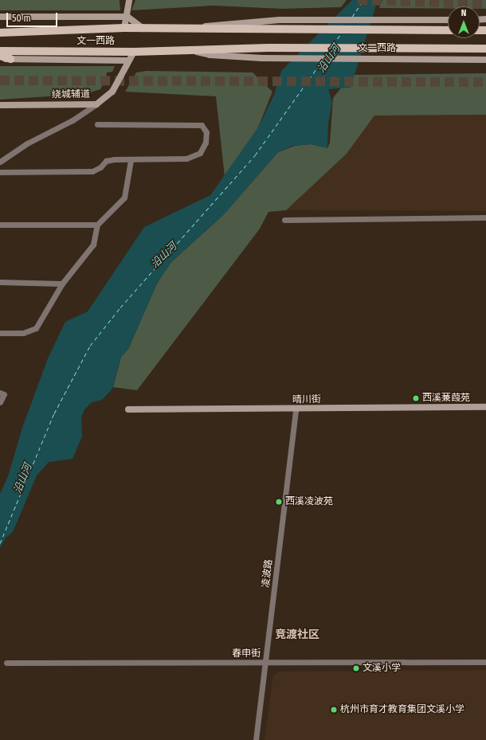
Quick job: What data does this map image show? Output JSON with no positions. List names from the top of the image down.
{
  "streets": {
    "main road": ["文一西路", "绕城辅道", "晴川街"],
    "street": ["凌波路", "春申街"]
  },
  "crossings": [
    ["文一西路", "绕城辅道"],
    ["晴川街", "凌波路"],
    ["凌波路", "春申街"]
  ],
  "districts": ["竞渡社区"],
  "water": ["沿山河"],
  "places": [
    "西溪蒹葭苑",
    "西溪凌波苑",
    "文溪小学",
    "杭州市育才教育集团文溪小学"
  ],
  "scale_bar": "50 m",
  "north": "top"
}
